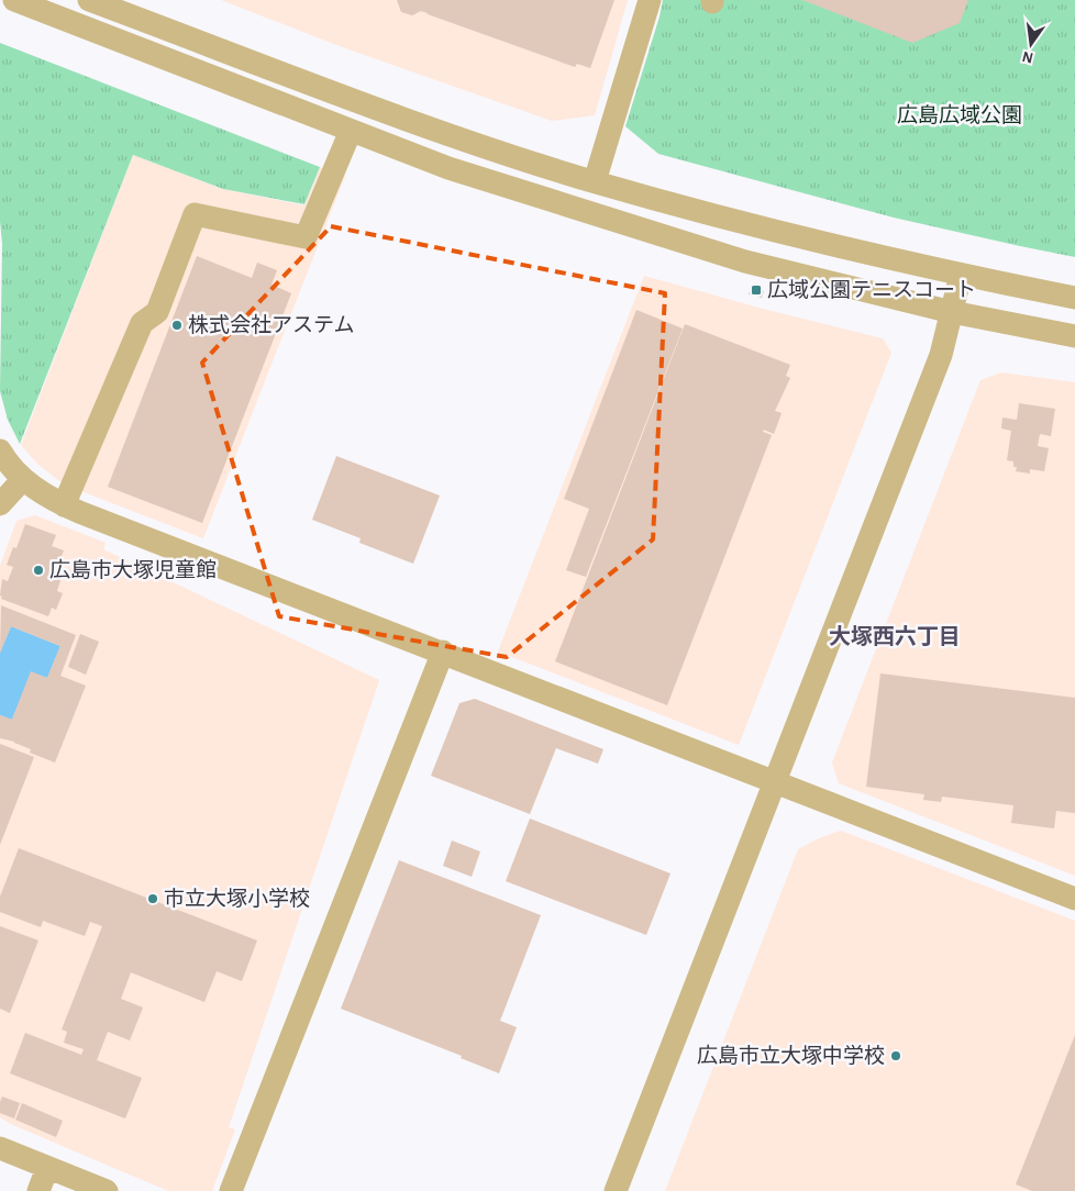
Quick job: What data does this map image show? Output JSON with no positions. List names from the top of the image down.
{
  "districts": ["大塚西六丁目"],
  "parks": ["広島広域公園"],
  "places": {
    "transit": ["広域公園テニスコート"],
    "other": [
      "株式会社アステム",
      "広島市大塚児童館",
      "市立大塚小学校",
      "広島市立大塚中学校"
    ]
  },
  "north": "bottom"
}
